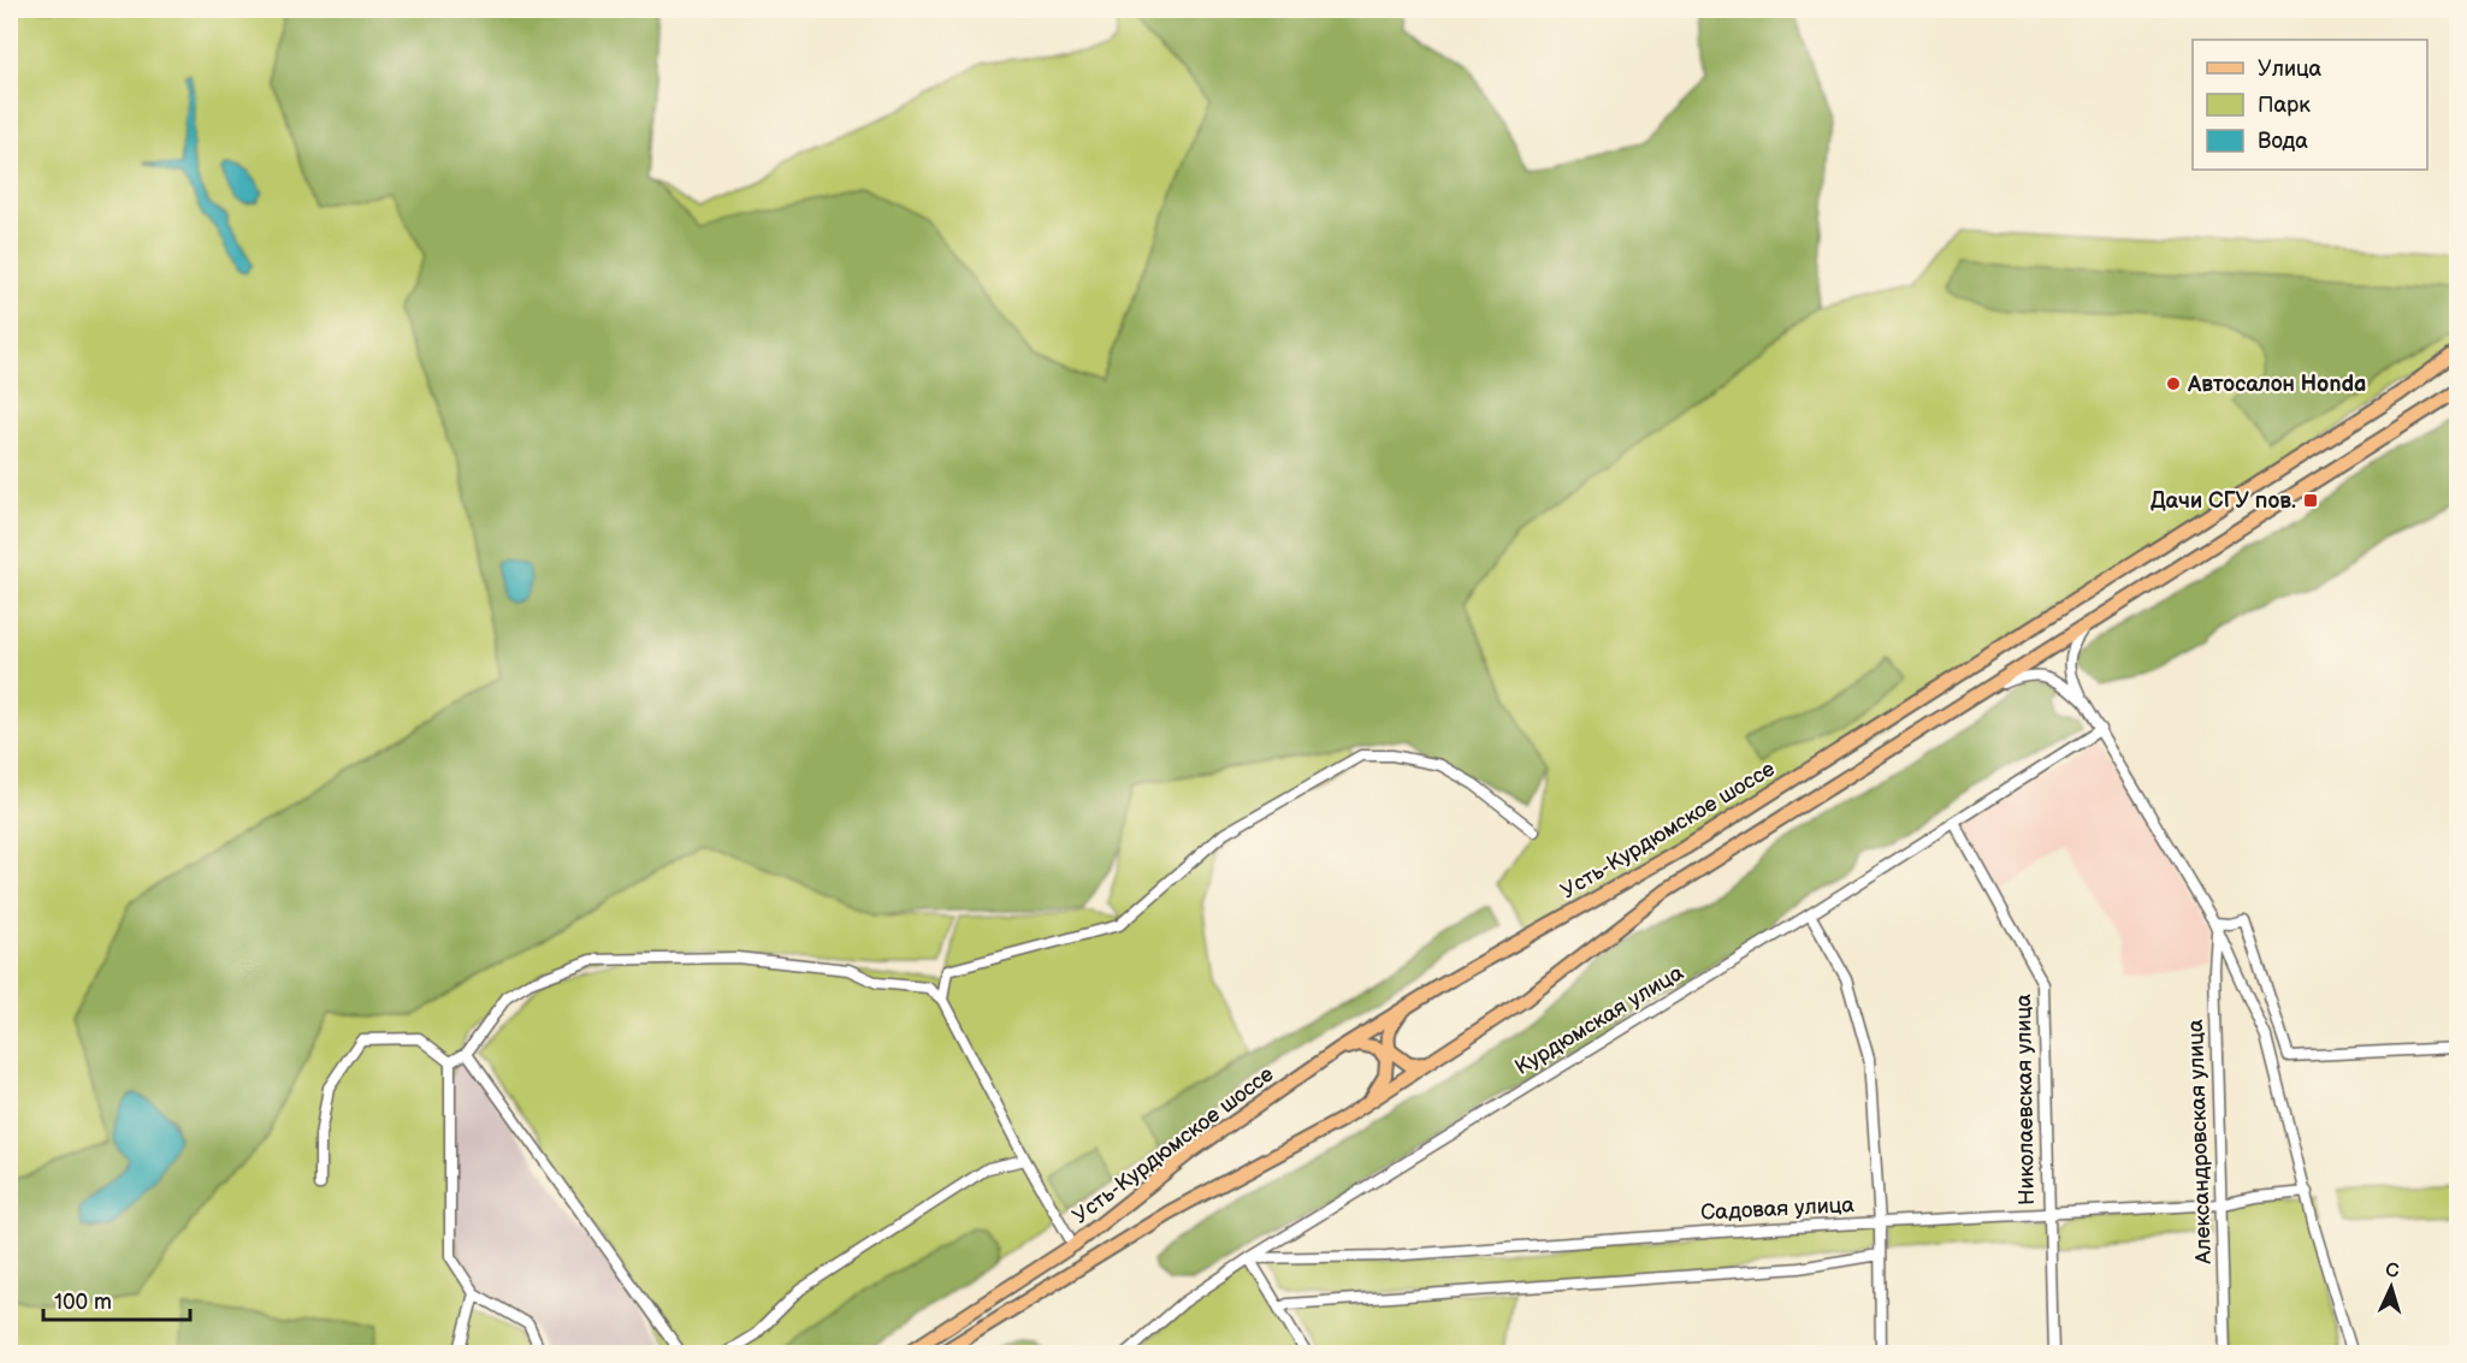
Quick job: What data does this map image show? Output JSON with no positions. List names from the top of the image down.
{
  "streets": {
    "main road": ["Усть-Курдюмское шоссе"],
    "street": [
      "Курдюмская улица",
      "Николаевская улица",
      "Александровская улица",
      "Садовая улица"
    ]
  },
  "crossings": [
    ["Курдюмская улица", "Николаевская улица"],
    ["Курдюмская улица", "Садовая улица"],
    ["Николаевская улица", "Садовая улица"],
    ["Александровская улица", "Садовая улица"]
  ],
  "places": {
    "other": ["Автосалон Honda"],
    "transit": ["Дачи СГУ пов."]
  },
  "legend": ["Улица", "Парк", "Вода"],
  "scale_bar": "100 m",
  "north": "top"
}
